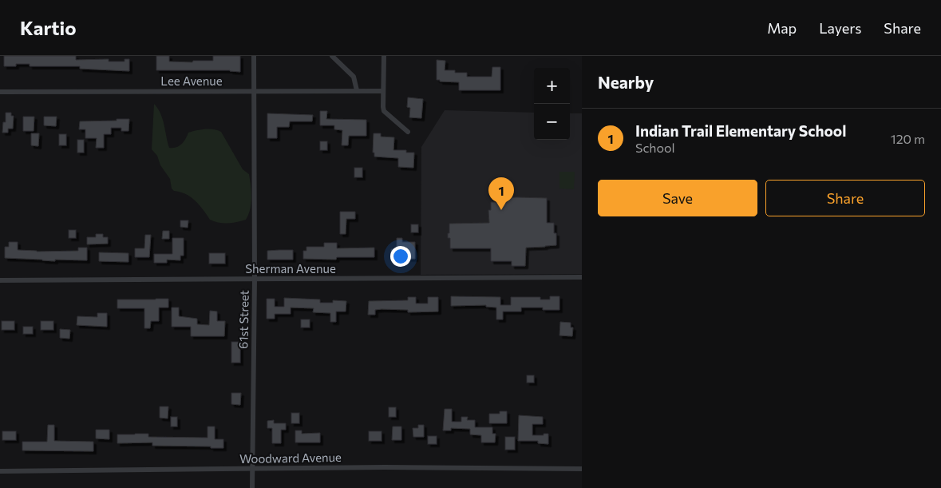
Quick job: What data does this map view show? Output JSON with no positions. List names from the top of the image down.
{
  "streets": {
    "street": [
      "Lee Avenue",
      "Sherman Avenue",
      "61st Street",
      "Woodward Avenue"
    ]
  },
  "crossings": [
    ["Lee Avenue", "61st Street"],
    ["Sherman Avenue", "61st Street"],
    ["61st Street", "Woodward Avenue"]
  ],
  "page": {
    "header": "Kartio",
    "nav": ["Map", "Layers", "Share"],
    "heading": "Nearby",
    "map_buttons": ["+", "−"],
    "list": [
      {
        "mark": "1",
        "name": "Indian Trail Elementary School",
        "note": "School",
        "value": "120 m"
      }
    ],
    "buttons": ["Save", "Share"],
    "pins": "1"
  }
}
